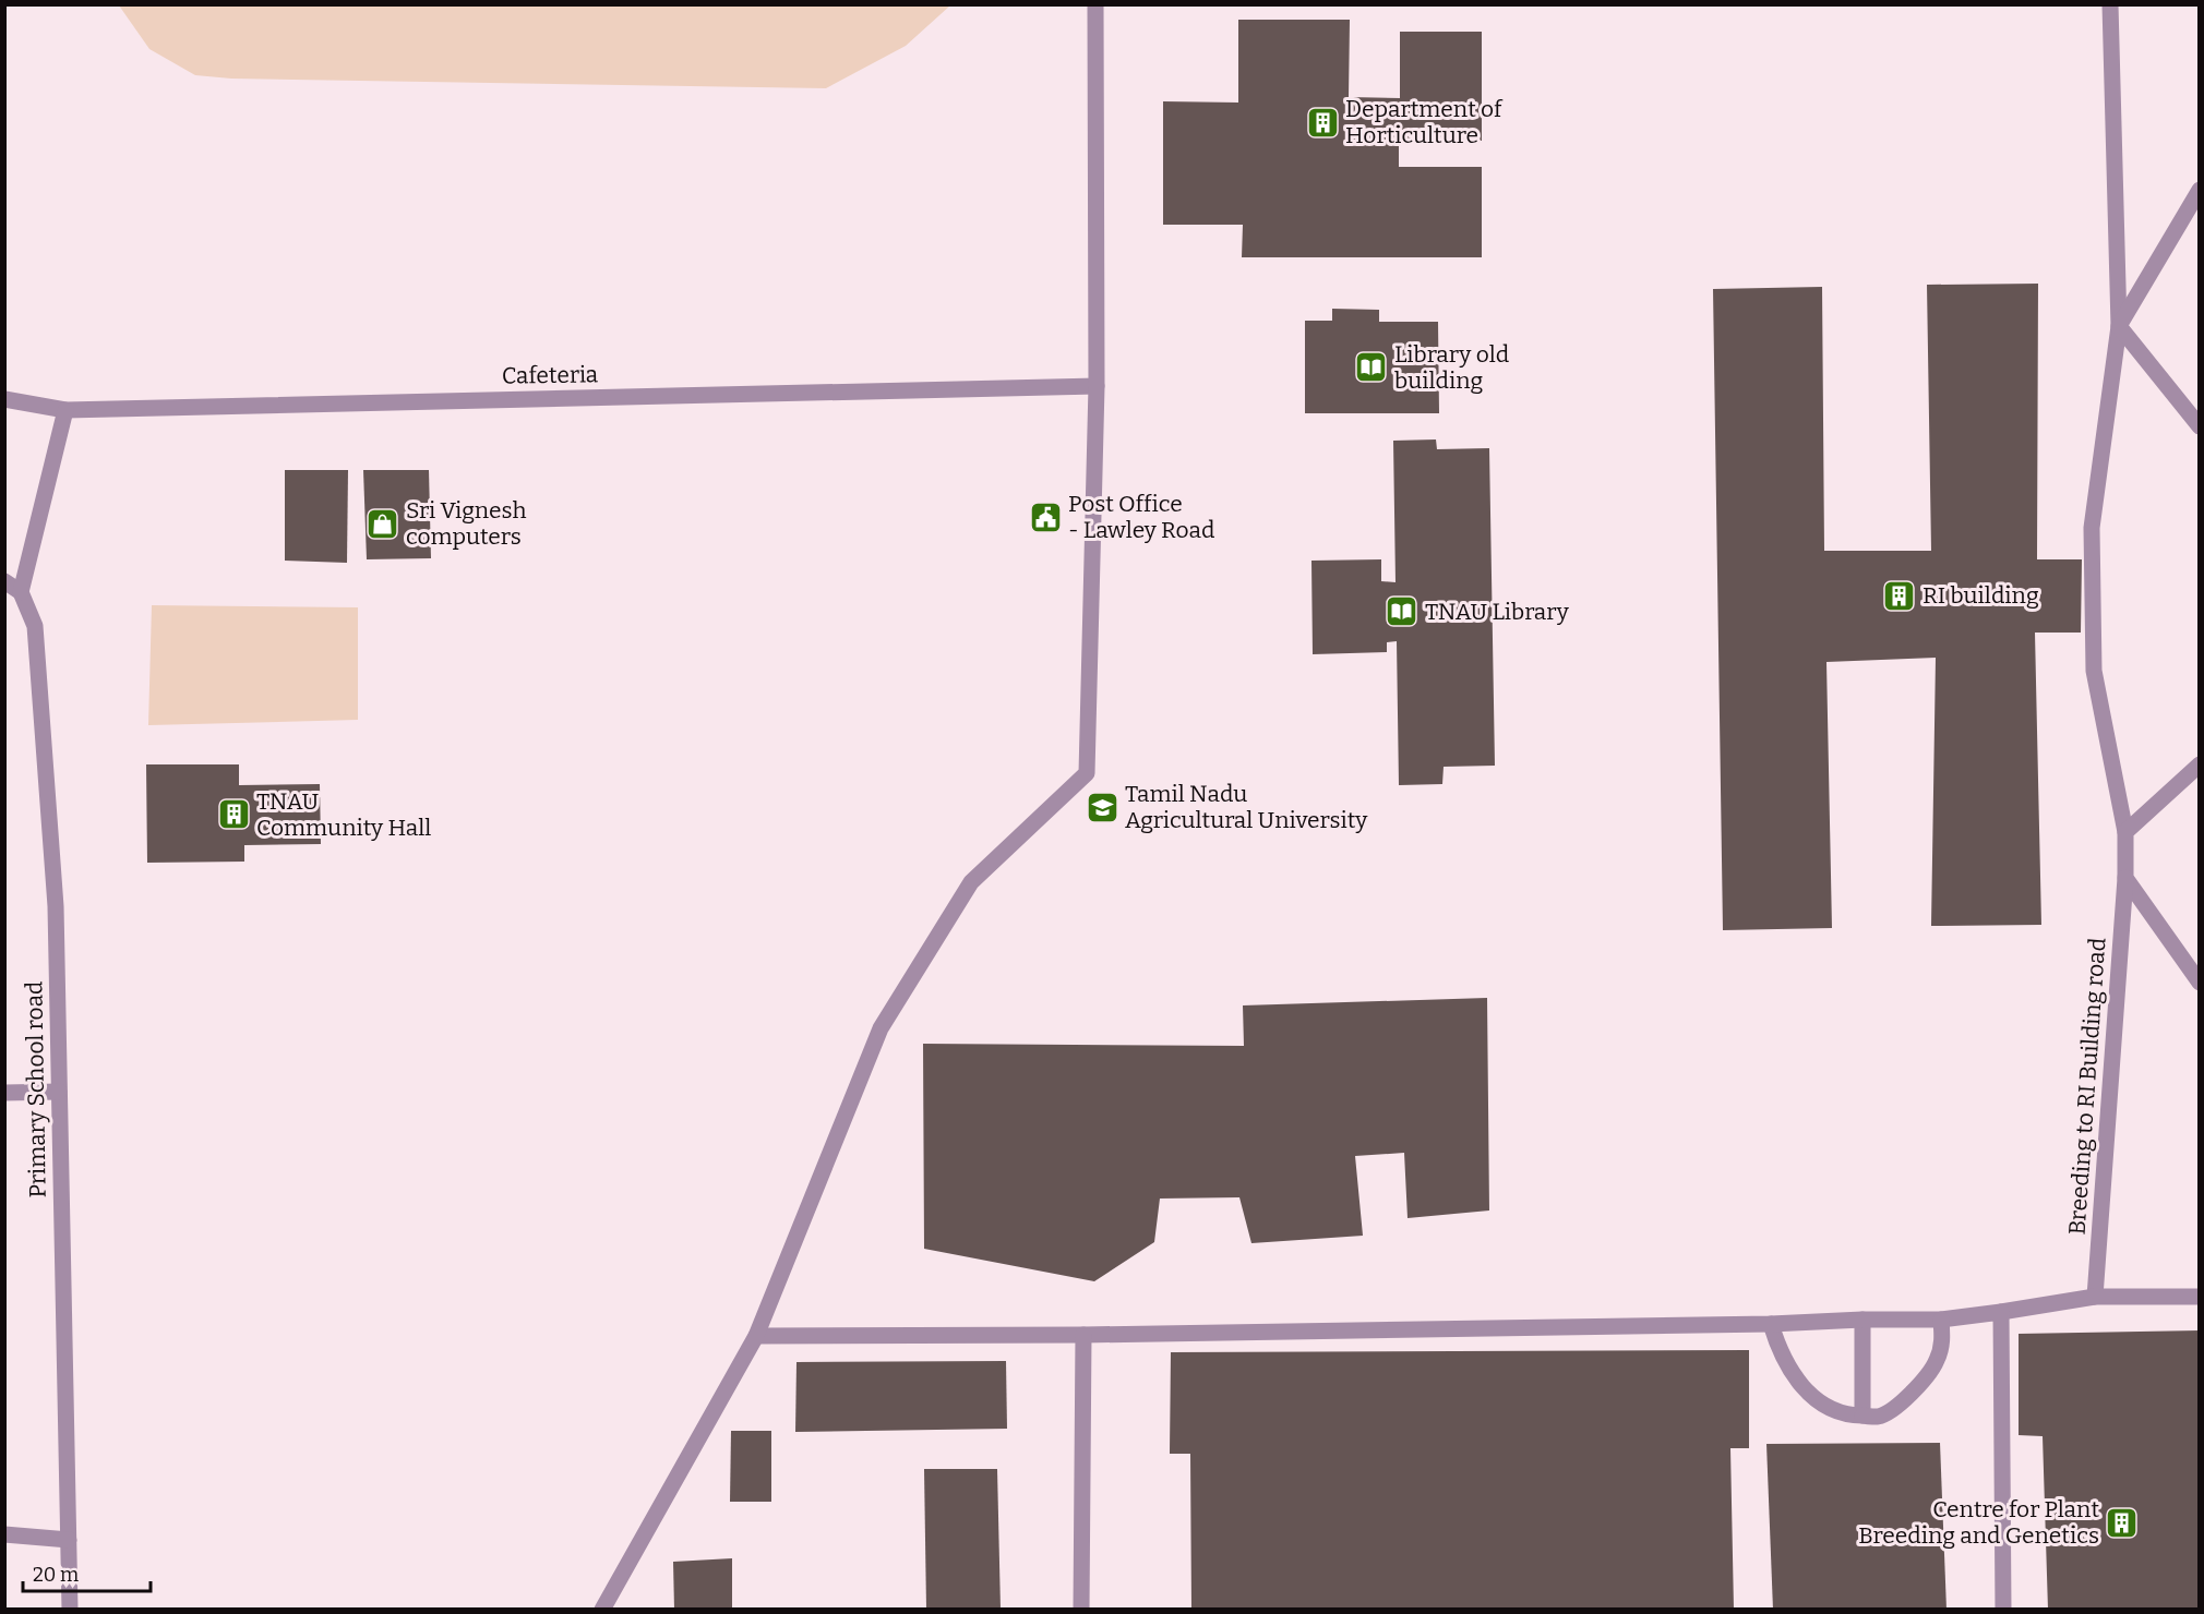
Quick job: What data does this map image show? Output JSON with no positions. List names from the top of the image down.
{
  "streets": {
    "street": ["Cafeteria", "Breeding to RI Building road", "Primary School road"]
  },
  "places": {
    "building": [
      "Department of Horticulture",
      "RI building",
      "TNAU Community Hall",
      "Centre for Plant Breeding and Genetics"
    ],
    "library": ["Library old building", "TNAU Library"],
    "public building": ["Post Office - Lawley Road"],
    "shop": ["Sri Vignesh computers"],
    "school or university": ["Tamil Nadu Agricultural University"]
  },
  "scale_bar": "20 m"
}
